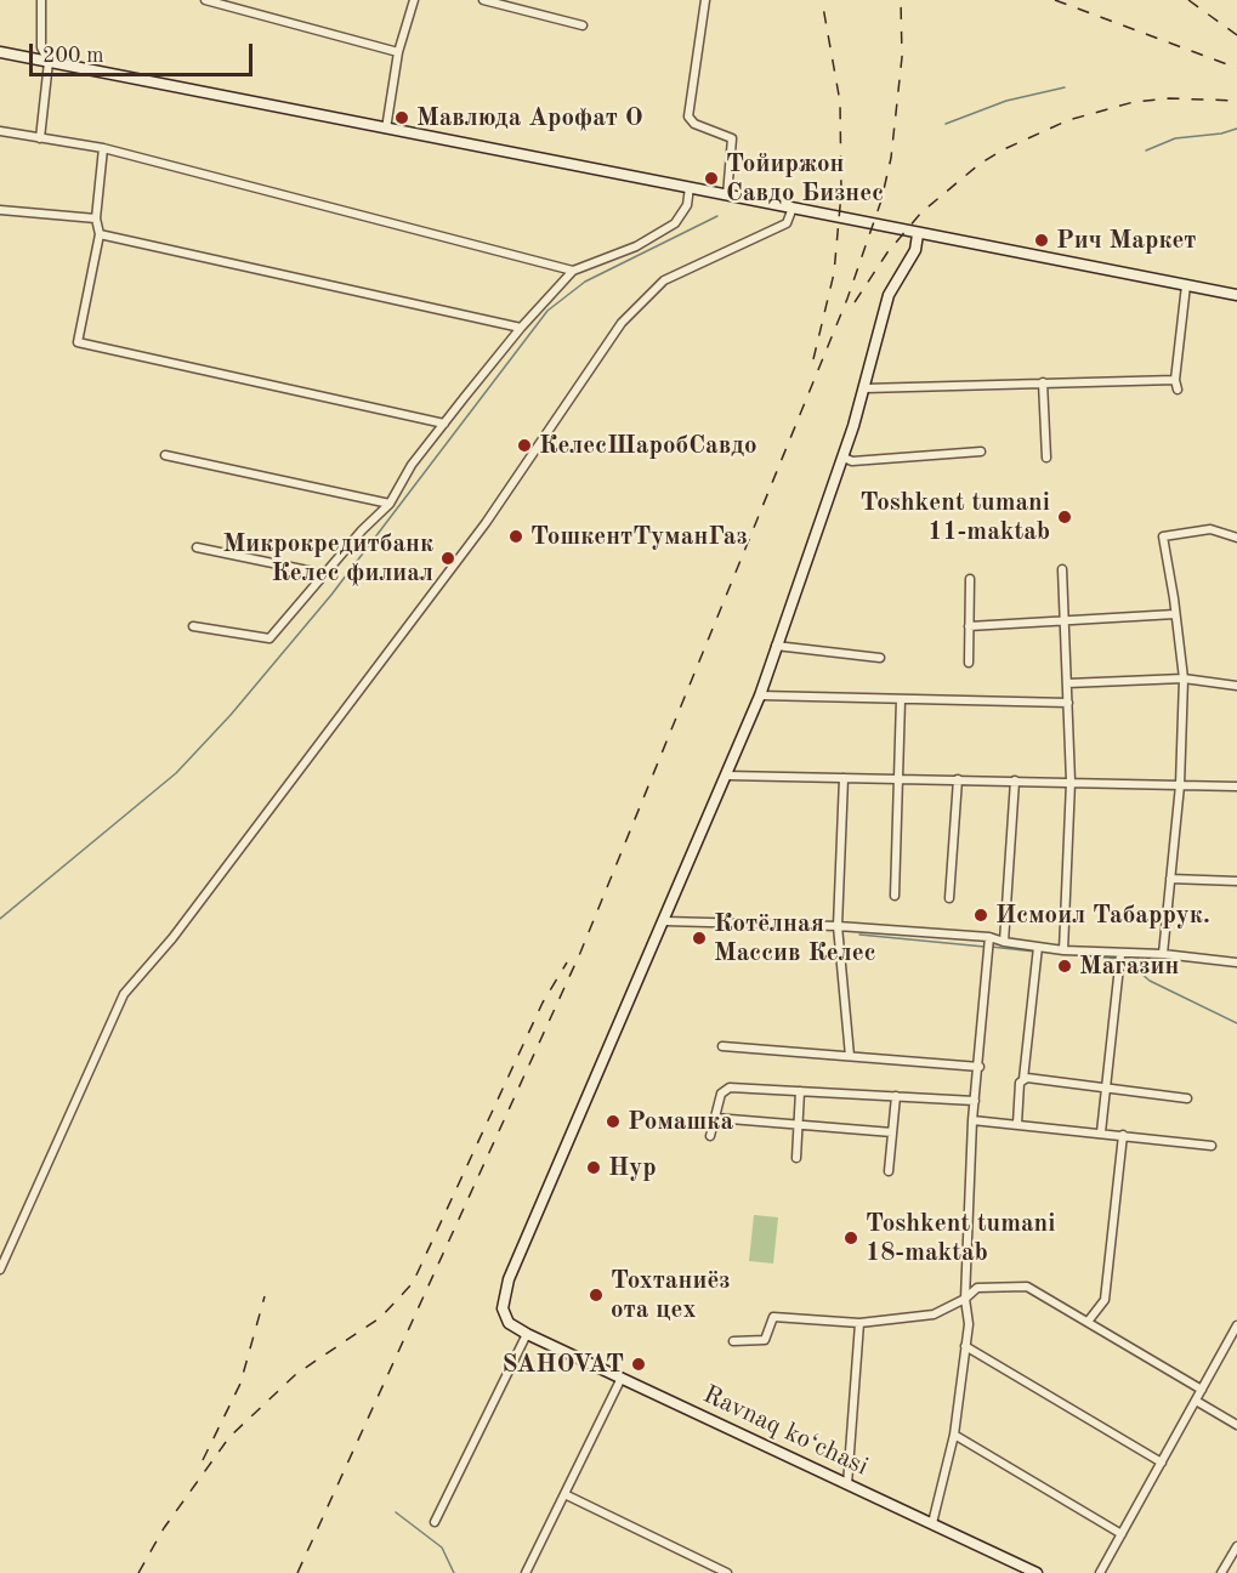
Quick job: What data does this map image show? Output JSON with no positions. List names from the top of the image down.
{
  "streets": {
    "street": ["Ravnaq ko‘chasi"]
  },
  "places": [
    "Мавлюда Арофат О",
    "Тойиржон Савдо Бизнес",
    "Рич Маркет",
    "КелесШаробСавдо",
    "Toshkent tumani 11-maktab",
    "ТошкентТуманГаз",
    "Микрокредитбанк Келес филиал",
    "Исмоил Табаррук.",
    "Котёлная Массив Келес",
    "Магазин",
    "Ромашка",
    "Нур",
    "Toshkent tumani 18-maktab",
    "Тохтаниёз ота цех",
    "SAHOVAT"
  ],
  "scale_bar": "200 m"
}
